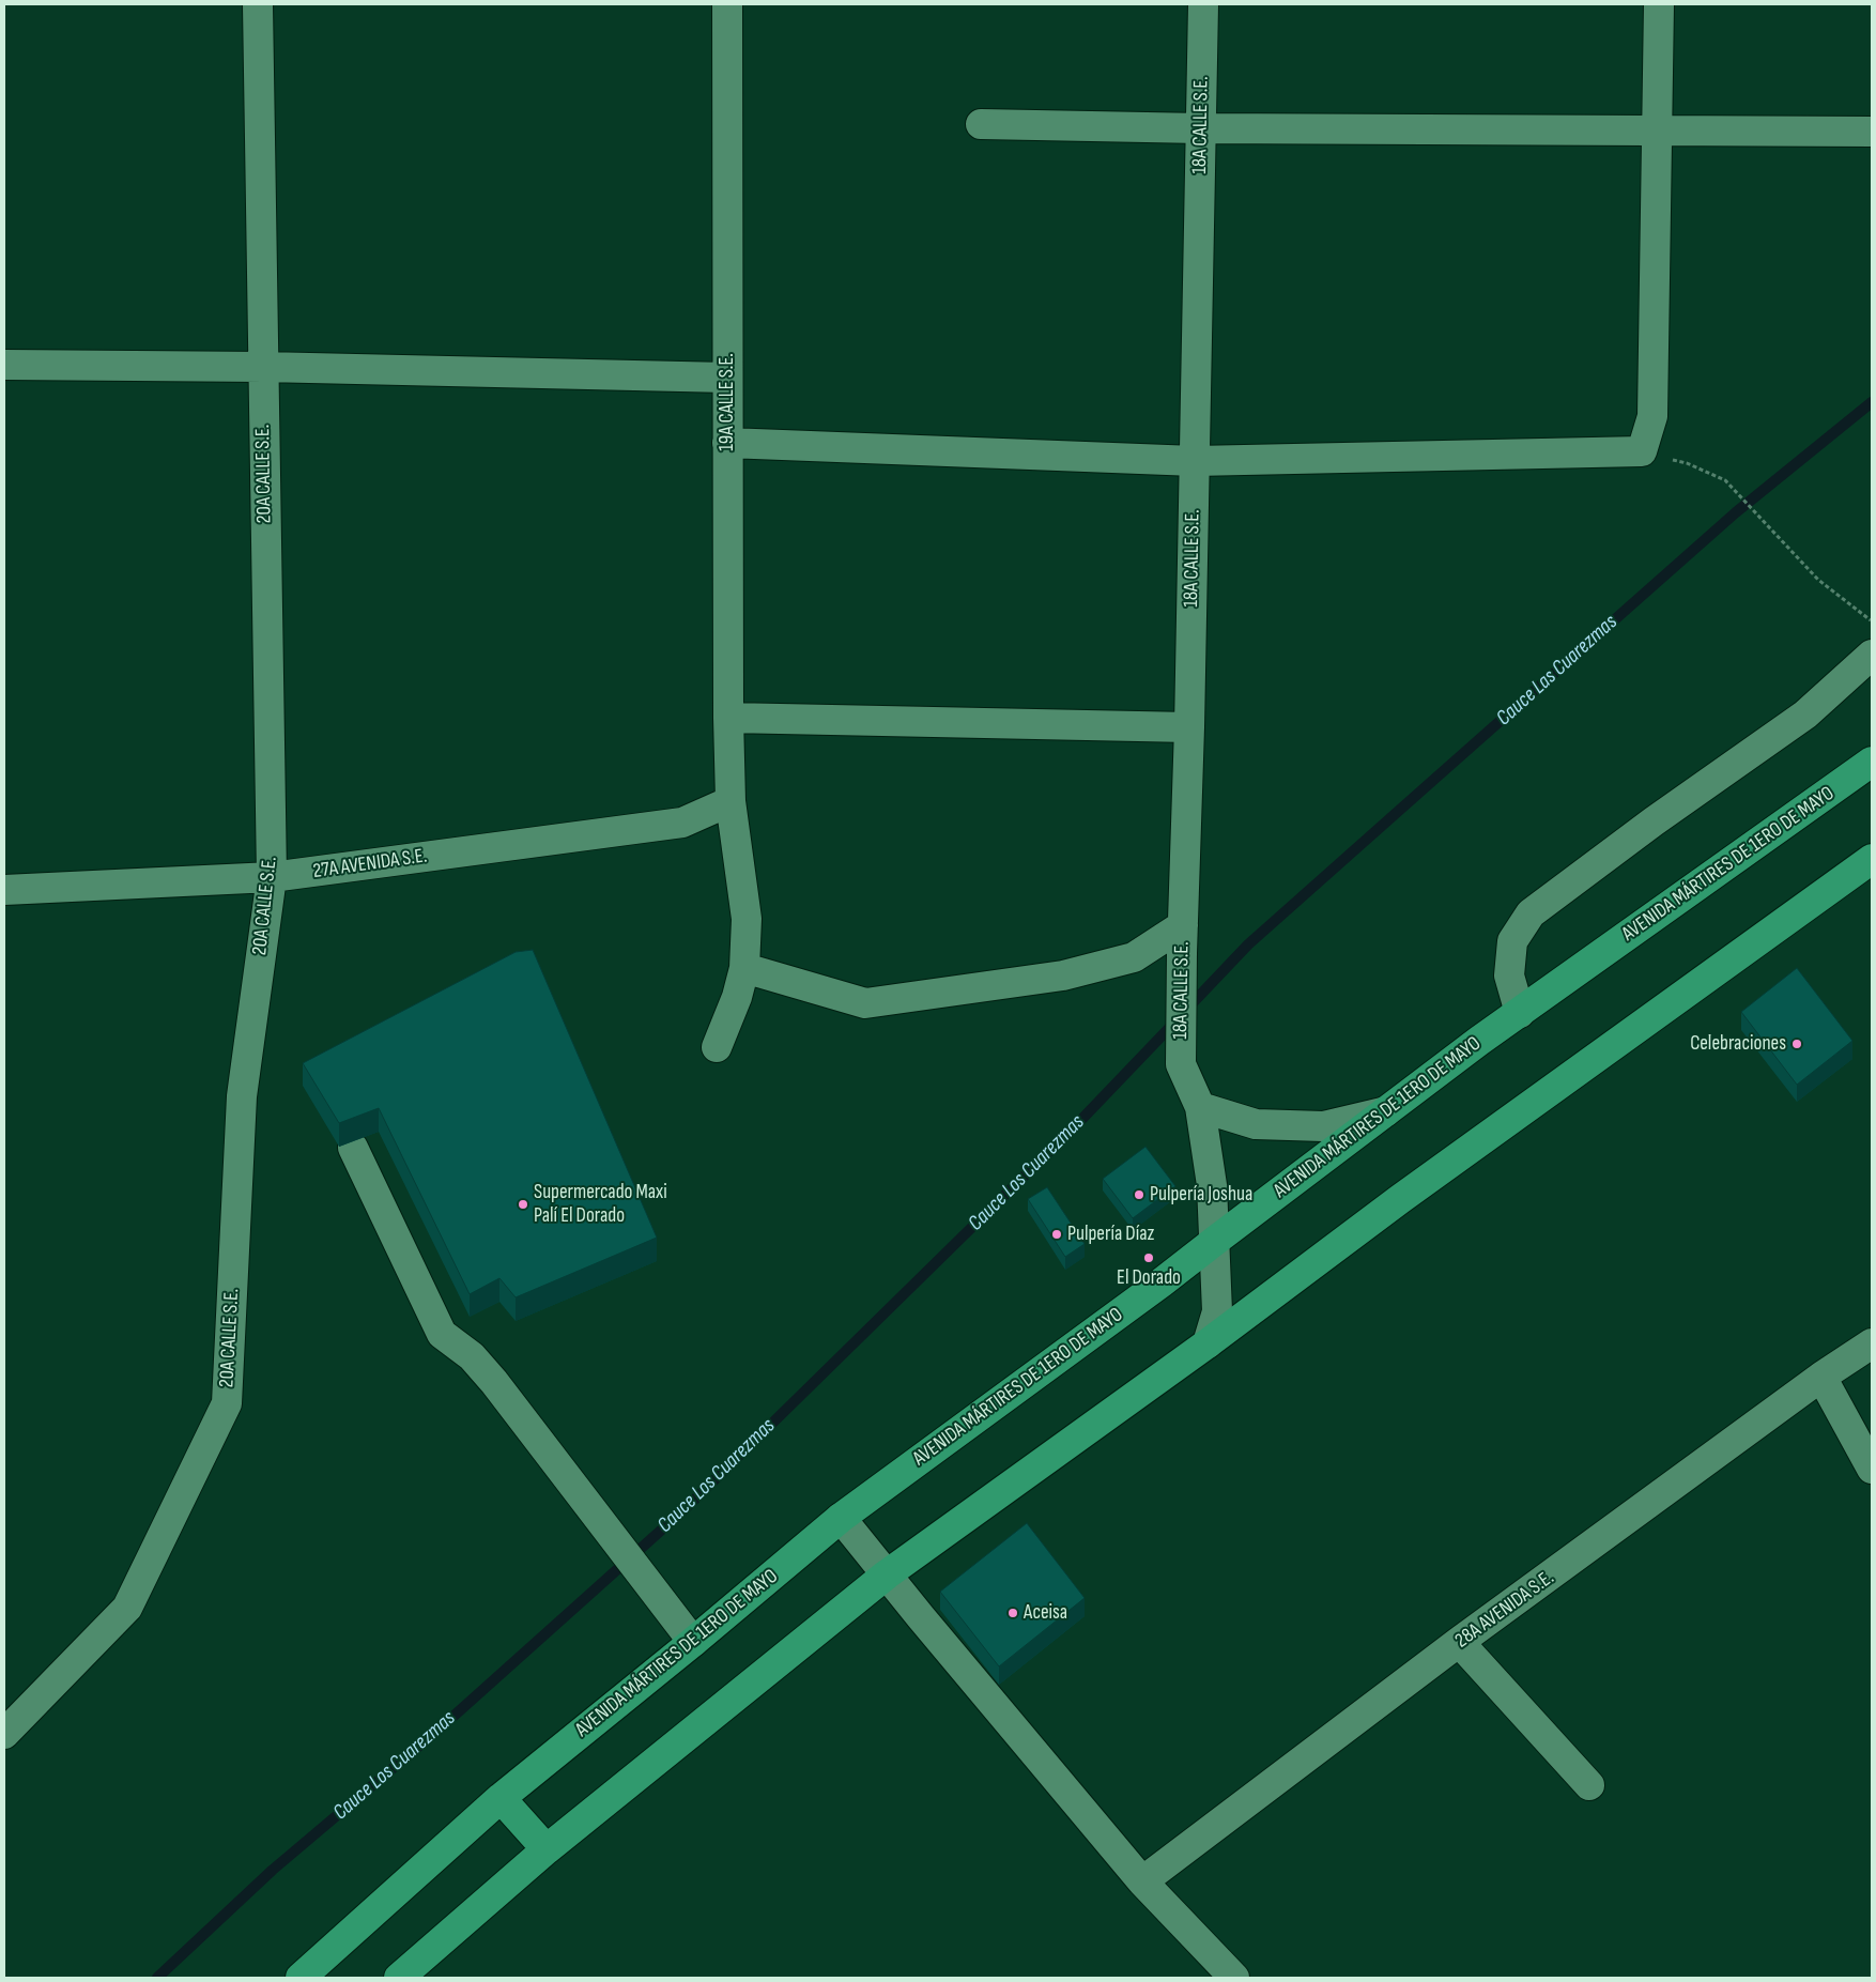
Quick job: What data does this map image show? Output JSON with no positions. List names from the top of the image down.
{
  "streets": {
    "main road": ["AVENIDA MÁRTIRES DE 1ERO DE MAYO"],
    "street": [
      "18A CALLE S.E.",
      "19A CALLE S.E.",
      "20A CALLE S.E.",
      "27A AVENIDA S.E.",
      "28A AVENIDA S.E."
    ]
  },
  "crossings": [
    ["18A CALLE S.E.", "AVENIDA MÁRTIRES DE 1ERO DE MAYO"],
    ["19A CALLE S.E.", "27A AVENIDA S.E."],
    ["20A CALLE S.E.", "27A AVENIDA S.E."]
  ],
  "water": ["Cauce Las Cuarezmas", "Cauce Los Cuarezmas"],
  "places": [
    "Celebraciones",
    "Pulpería Joshua",
    "Supermercado Maxi Palí El Dorado",
    "Pulpería Díaz",
    "El Dorado",
    "Aceisa"
  ]
}
